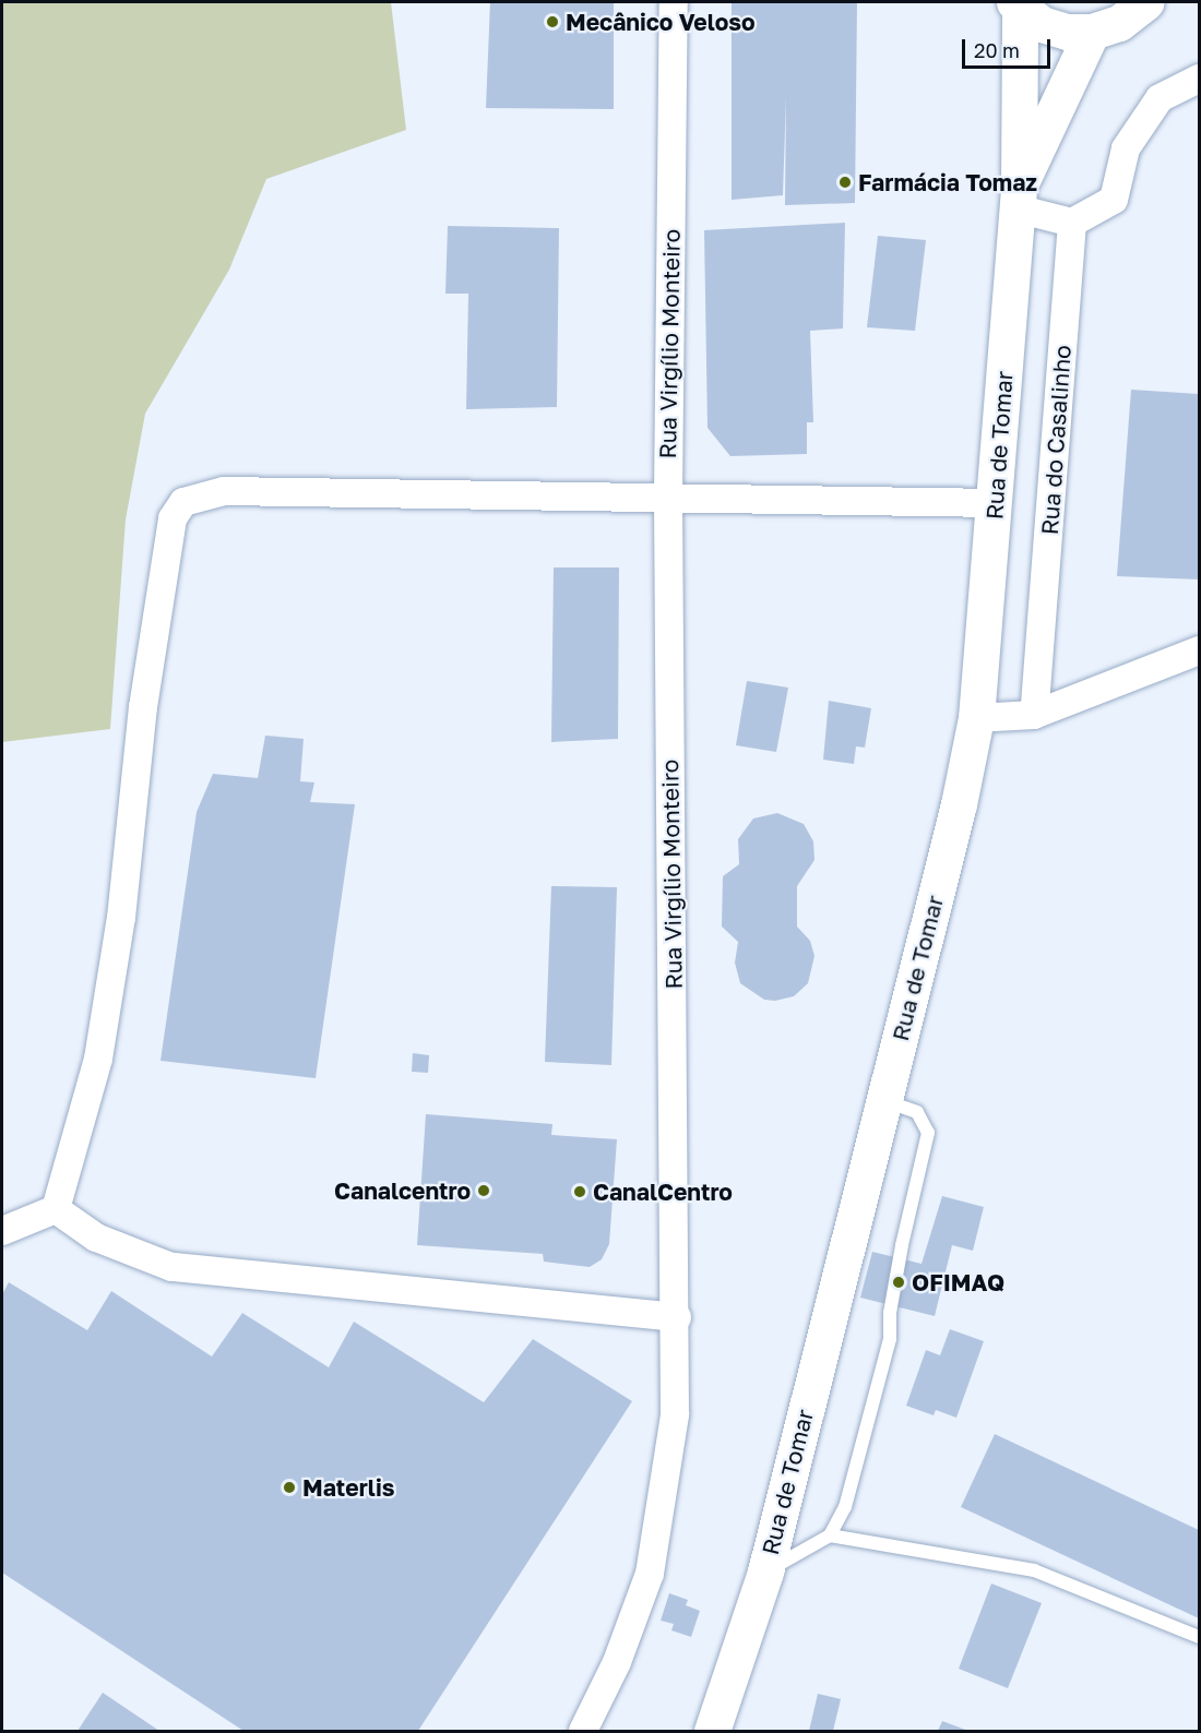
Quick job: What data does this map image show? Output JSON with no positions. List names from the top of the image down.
{
  "streets": {
    "main road": ["Rua de Tomar"],
    "street": ["Rua Virgílio Monteiro", "Rua do Casalinho"]
  },
  "places": [
    "Mecânico Veloso",
    "Farmácia Tomaz",
    "Canalcentro",
    "CanalCentro",
    "OFIMAQ",
    "Materlis"
  ],
  "scale_bar": "20 m"
}
